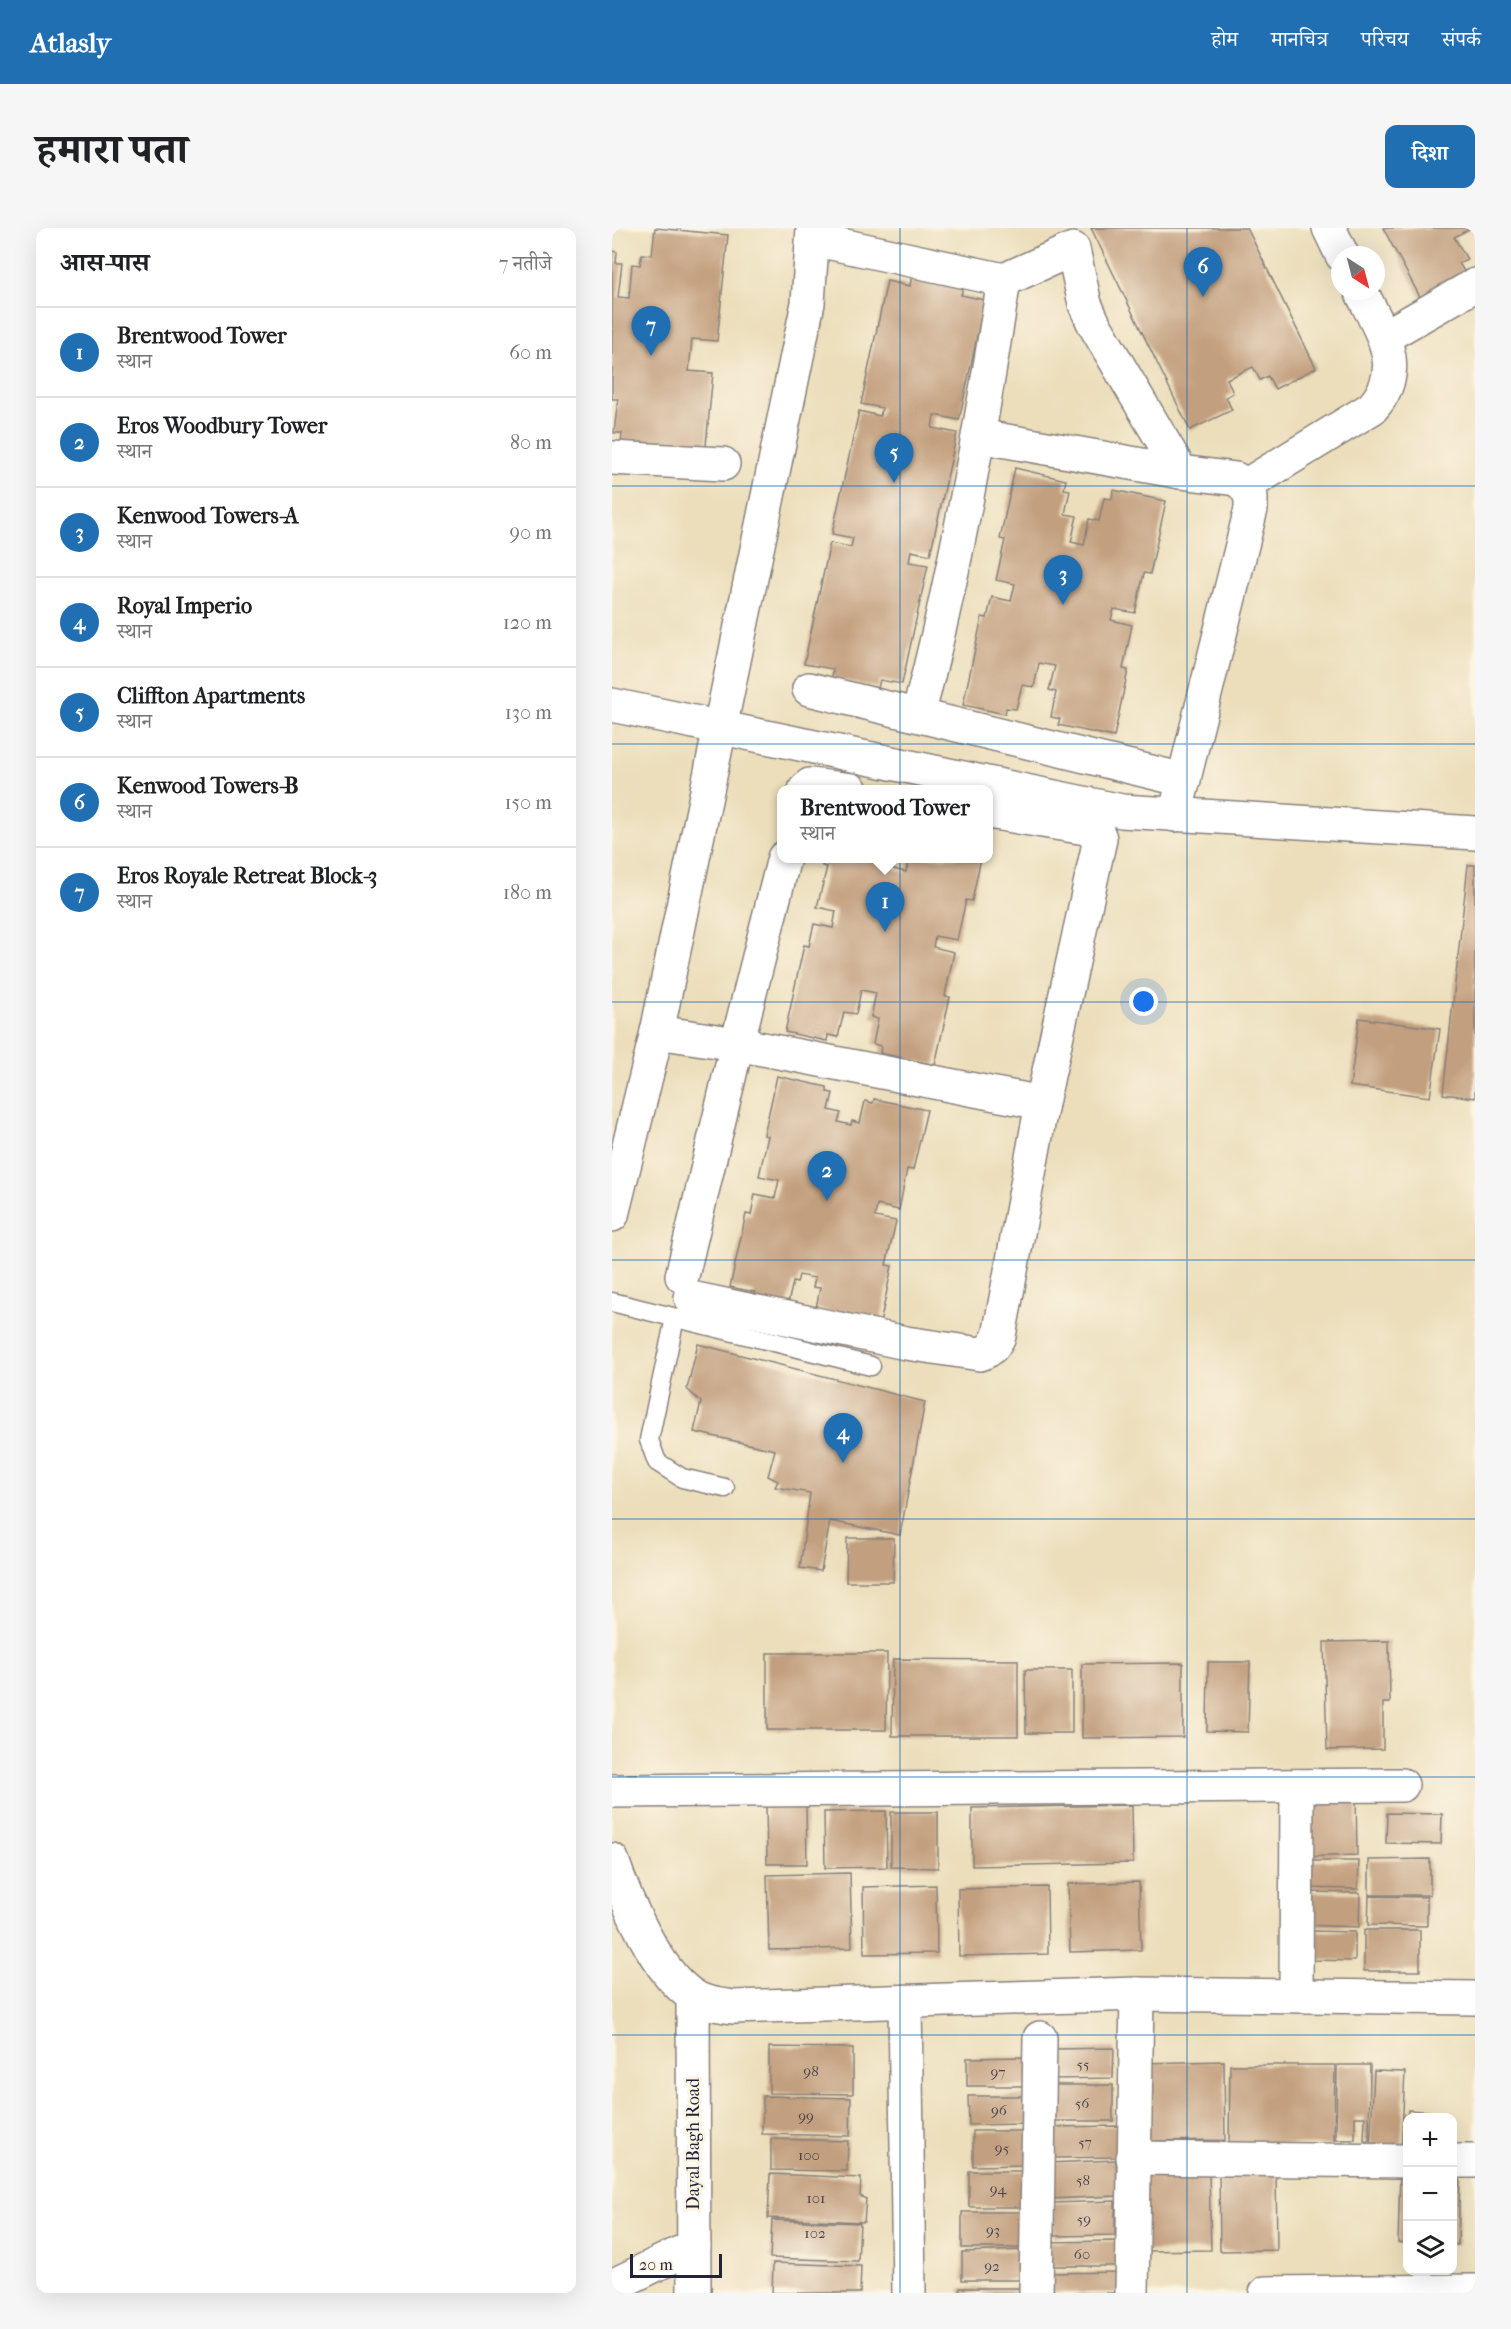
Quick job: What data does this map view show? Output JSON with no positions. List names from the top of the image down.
{
  "streets": {
    "street": ["Dayal Bagh Road"]
  },
  "house_numbers": [
    "55",
    "98",
    "97",
    "56",
    "96",
    "99",
    "57",
    "95",
    "100",
    "58",
    "94",
    "101",
    "59",
    "93",
    "102",
    "60",
    "92"
  ],
  "scale_bar": "20 m",
  "north": "bottom right",
  "page": {
    "header": "Atlasly",
    "nav": [
      "होम",
      "मानचित्र",
      "परिचय",
      "संपर्क"
    ],
    "title": "हमारा पता",
    "buttons": "दिशा",
    "heading": ["आस-पास", "7 नतीजे"],
    "pins": [
      "6",
      "7",
      "5",
      "3",
      "1",
      "2",
      "4"
    ],
    "list": [
      {
        "mark": "1",
        "name": "Brentwood Tower",
        "note": "स्थान",
        "value": "60 m"
      },
      {
        "mark": "2",
        "name": "Eros Woodbury Tower",
        "note": "स्थान",
        "value": "80 m"
      },
      {
        "mark": "3",
        "name": "Kenwood Towers-A",
        "note": "स्थान",
        "value": "90 m"
      },
      {
        "mark": "4",
        "name": "Royal Imperio",
        "note": "स्थान",
        "value": "120 m"
      },
      {
        "mark": "5",
        "name": "Cliffton Apartments",
        "note": "स्थान",
        "value": "130 m"
      },
      {
        "mark": "6",
        "name": "Kenwood Towers-B",
        "note": "स्थान",
        "value": "150 m"
      },
      {
        "mark": "7",
        "name": "Eros Royale Retreat Block-3",
        "note": "स्थान",
        "value": "180 m"
      }
    ],
    "popup": ["Brentwood Tower", "स्थान"],
    "map_buttons": ["+", "−"],
    "scale": "20 m"
  }
}
